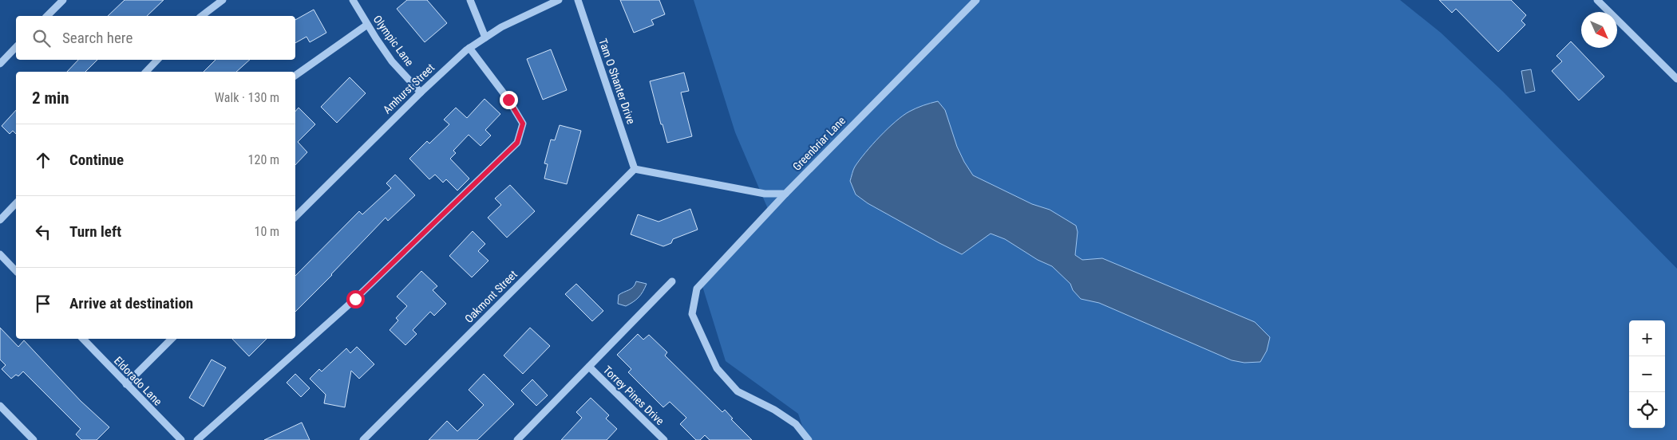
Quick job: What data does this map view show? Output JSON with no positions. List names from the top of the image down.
{
  "streets": {
    "street": [
      "Olympic Lane",
      "Tam O Shanter Drive",
      "Amhurst Street",
      "Greenbriar Lane",
      "Oakmont Street",
      "Eldorado Lane",
      "Torrey Pines Drive"
    ]
  },
  "crossings": [
    ["Olympic Lane", "Amhurst Street"],
    ["Tam O Shanter Drive", "Oakmont Street"]
  ],
  "north": "bottom right",
  "page": {
    "search": "Search here",
    "heading": ["2 min", "Walk · 130 m"],
    "list": [
      ["Continue", "120 m"],
      ["Turn left", "10 m"],
      "Arrive at destination"
    ],
    "map_buttons": ["+", "−"]
  }
}
